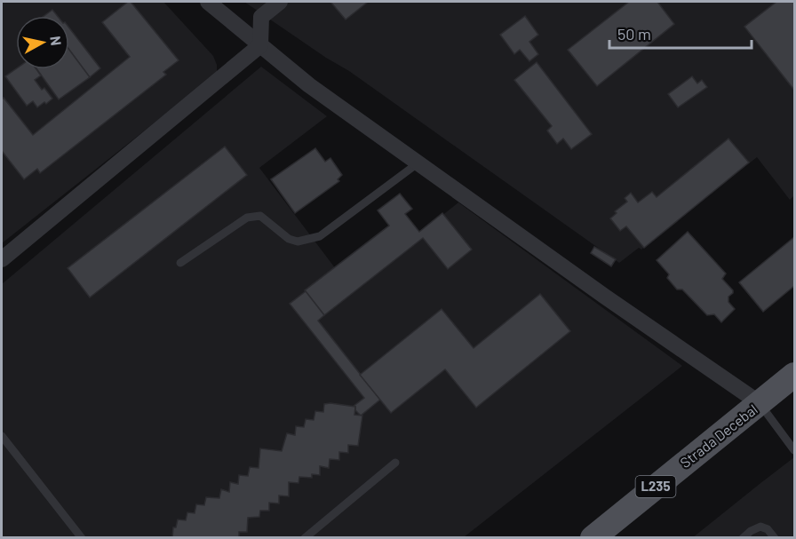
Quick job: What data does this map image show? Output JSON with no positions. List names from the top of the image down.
{
  "streets": {
    "main road": ["Strada Decebal", "L235"]
  },
  "scale_bar": "50 m",
  "north": "right"
}
